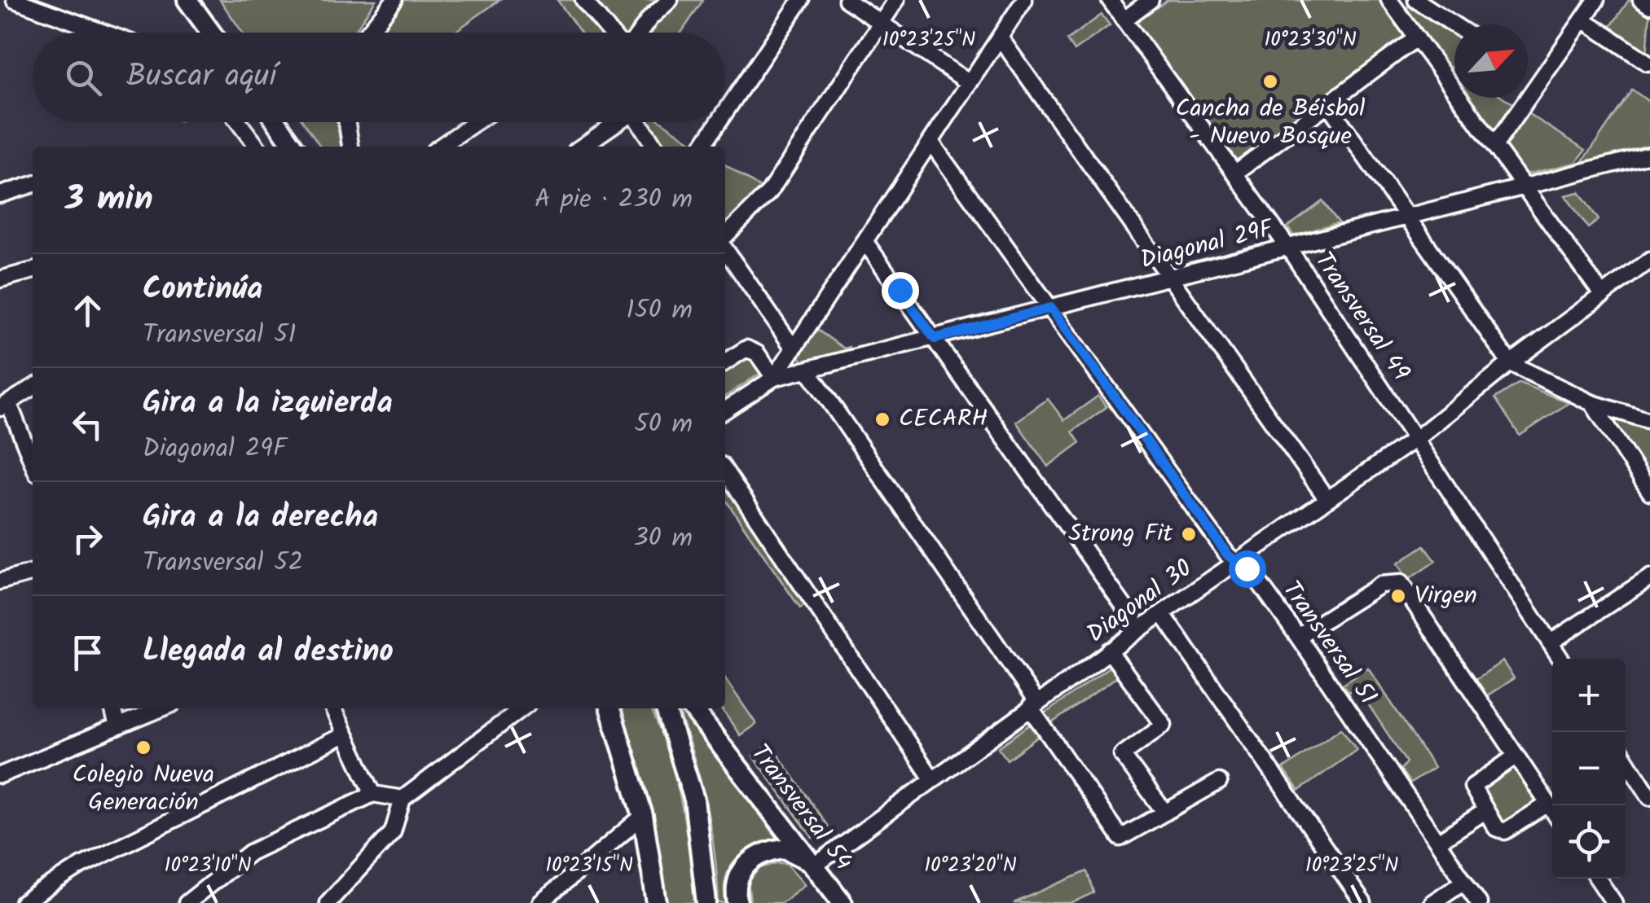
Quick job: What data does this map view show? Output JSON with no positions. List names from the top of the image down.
{
  "streets": {
    "main road": ["Transversal 54"],
    "street": [
      "Diagonal 29F",
      "Transversal 49",
      "Diagonal 30",
      "Transversal 51"
    ]
  },
  "crossings": [
    ["Diagonal 29F", "Transversal 49"],
    ["Diagonal 29F", "Transversal 51"],
    ["Transversal 49", "Diagonal 30"],
    ["Diagonal 30", "Transversal 51"],
    ["Diagonal 30", "Transversal 54"]
  ],
  "places": [
    "Cancha de Béisbol - Nuevo Bosque",
    "CECARH",
    "Strong Fit",
    "Virgen",
    "Colegio Nueva Generación"
  ],
  "north": "top right",
  "page": {
    "search": "Buscar aquí",
    "heading": ["3 min", "A pie · 230 m"],
    "list": [
      ["Continúa", "Transversal 51", "150 m"],
      ["Gira a la izquierda", "Diagonal 29F", "50 m"],
      ["Gira a la derecha", "Transversal 52", "30 m"],
      "Llegada al destino"
    ],
    "map_buttons": ["+", "−"]
  },
  "coordinates": [
    "10°23'25\"N",
    "10°23'30\"N",
    "10°23'10\"N",
    "10°23'15\"N",
    "10°23'20\"N"
  ]
}
